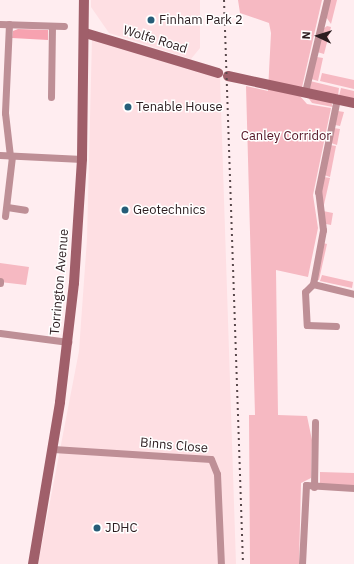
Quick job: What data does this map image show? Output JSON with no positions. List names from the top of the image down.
{
  "streets": {
    "street": ["Wolfe Road", "Torrington Avenue", "Binns Close"]
  },
  "crossings": [
    ["Wolfe Road", "Torrington Avenue"],
    ["Torrington Avenue", "Binns Close"]
  ],
  "parks": ["Canley Corridor"],
  "places": [
    "Finham Park 2",
    "Tenable House",
    "Geotechnics",
    "JDHC"
  ],
  "north": "left"
}
